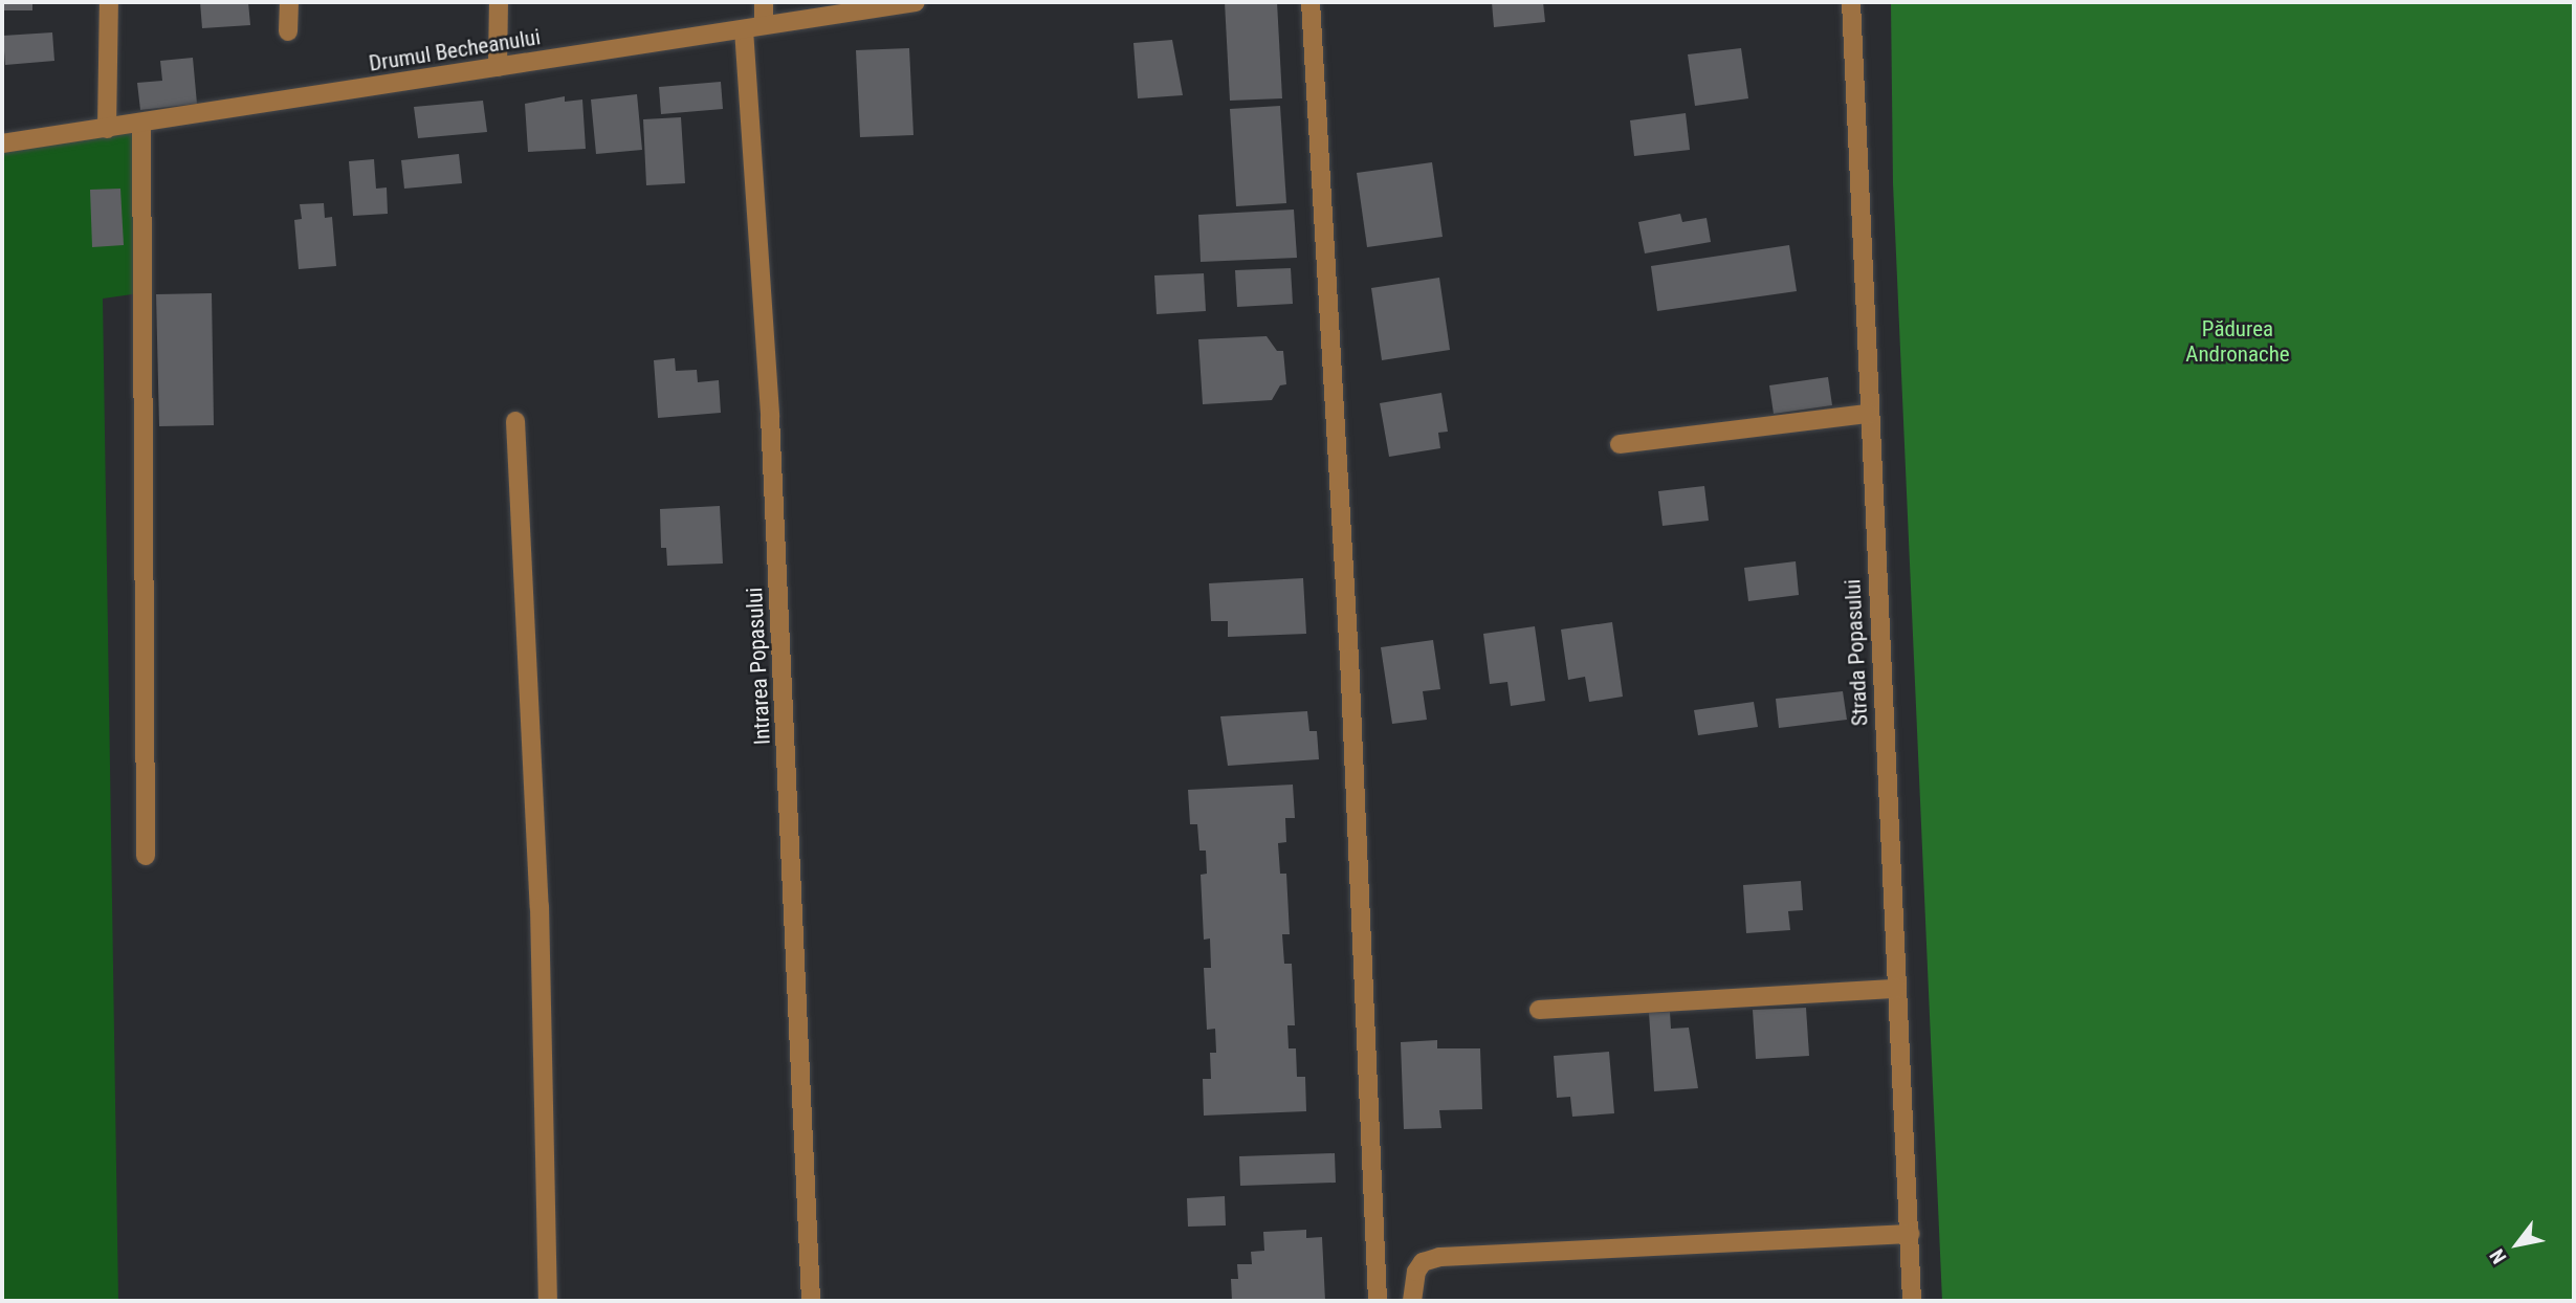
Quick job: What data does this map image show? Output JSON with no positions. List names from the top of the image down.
{
  "streets": {
    "street": ["Drumul Becheanului", "Strada Popasului", "Intrarea Popasului"]
  },
  "crossings": [
    ["Drumul Becheanului", "Intrarea Popasului"]
  ],
  "parks": ["Pădurea Andronache"],
  "north": "bottom left"
}
